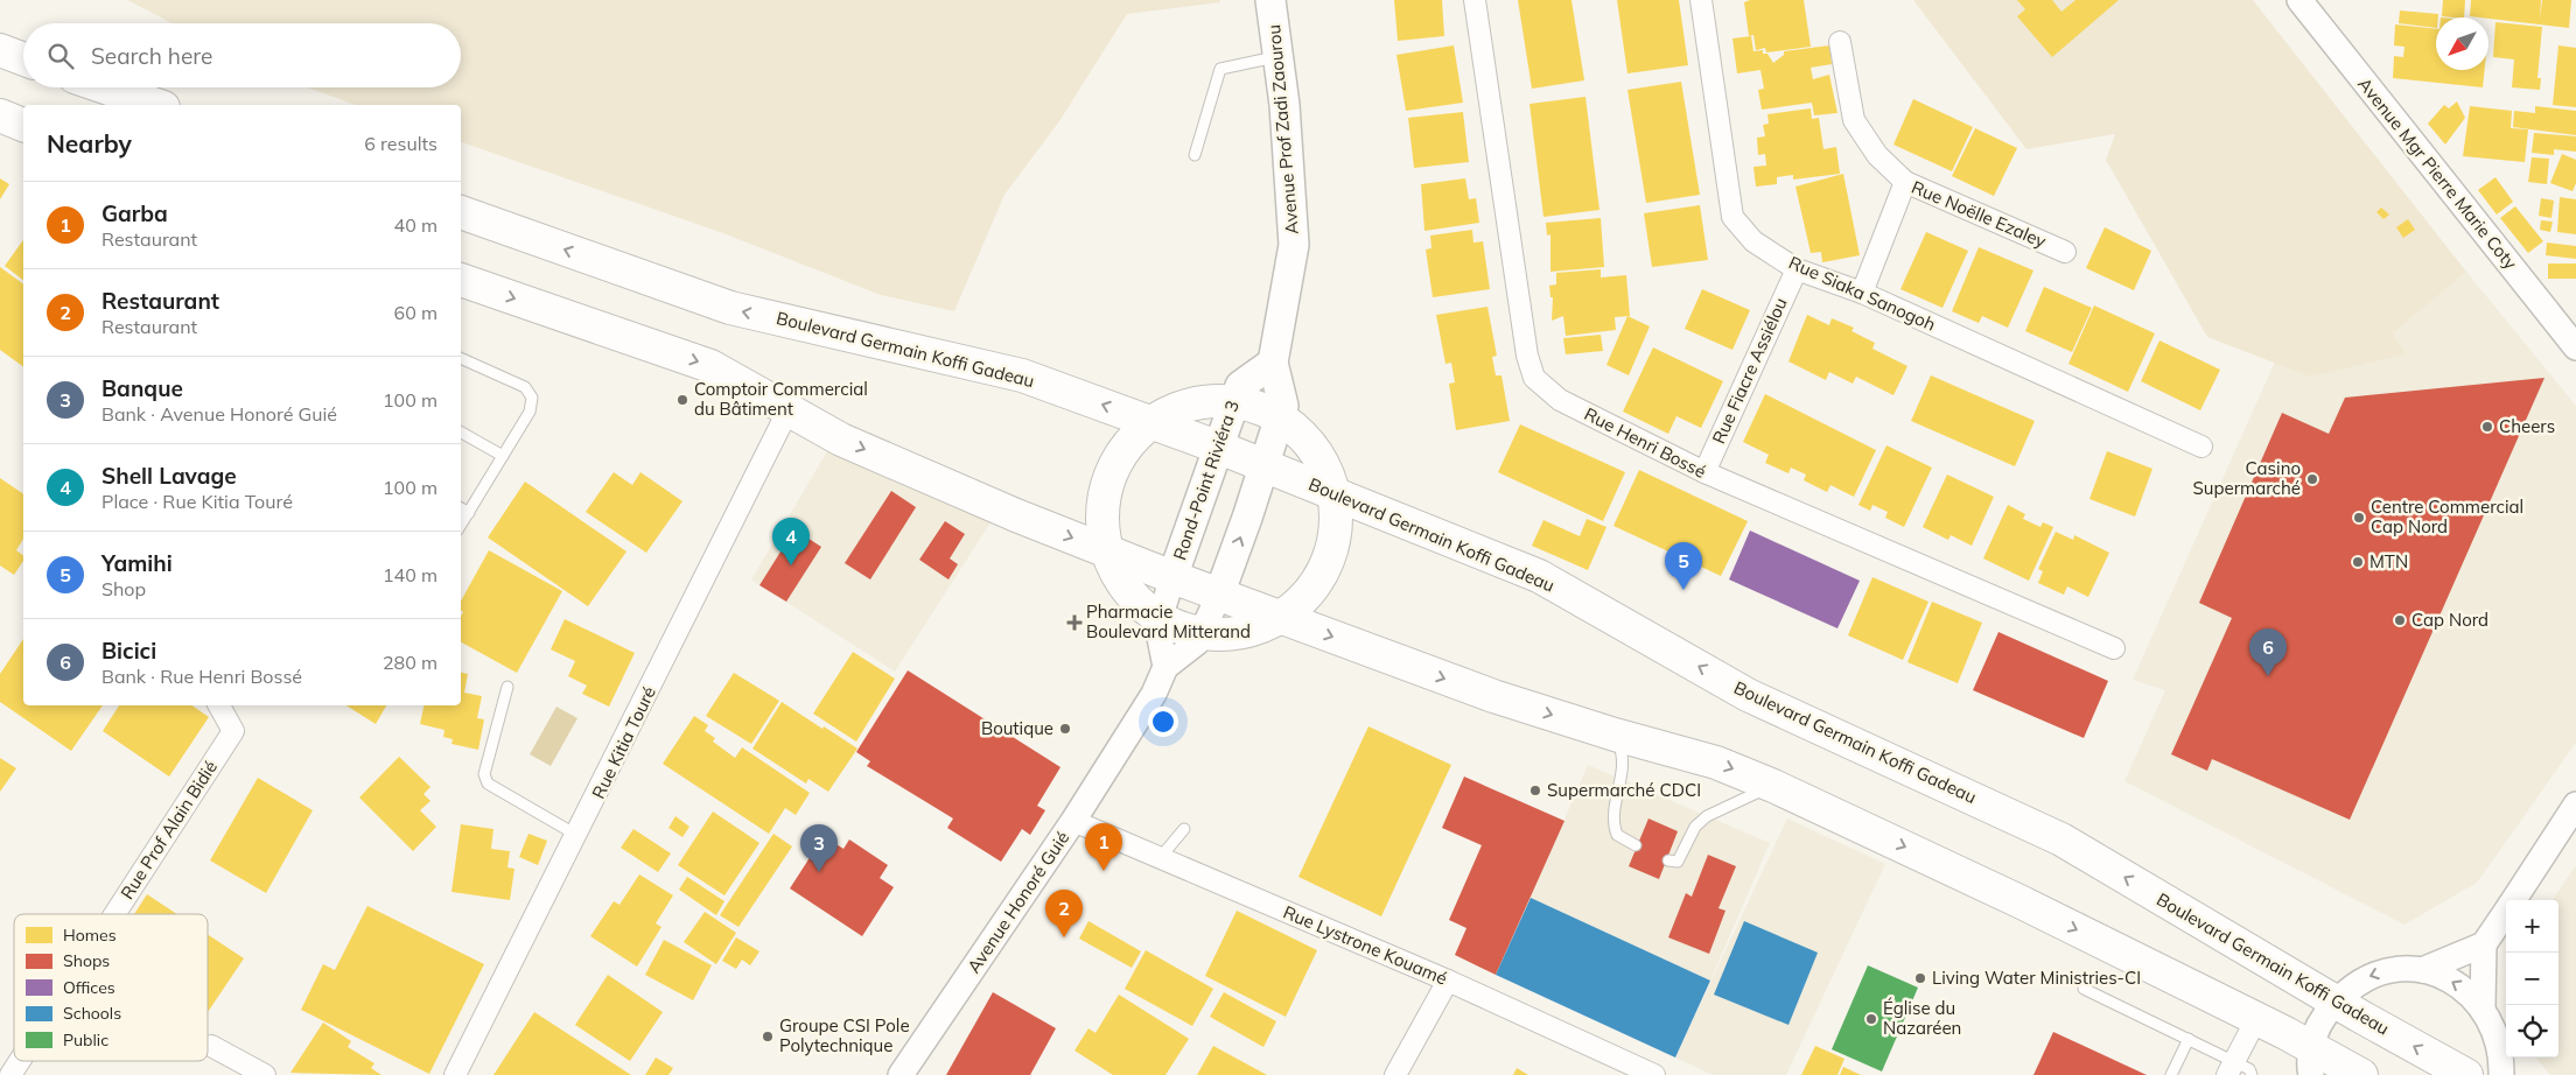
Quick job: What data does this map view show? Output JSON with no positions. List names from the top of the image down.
{
  "streets": {
    "main road": ["Avenue Prof Zadi Zaourou", "Boulevard Germain Koffi Gadeau", "Rond-Point Riviéra 3"],
    "street": [
      "Avenue Mgr Pierre Marie Coty",
      "Rue Noëlle Ezaley",
      "Rue Siaka Sanogoh",
      "Rue Fiacre Assiélou",
      "Rue Henri Bossé",
      "Rue Kitia Touré",
      "Rue Prof Alain Bidié",
      "Avenue Honoré Guié",
      "Rue Lystrone Kouamé"
    ]
  },
  "crossings": [
    ["Avenue Prof Zadi Zaourou", "Rond-Point Riviéra 3"],
    ["Rue Noëlle Ezaley", "Rue Siaka Sanogoh"],
    ["Rue Siaka Sanogoh", "Rue Fiacre Assiélou"],
    ["Boulevard Germain Koffi Gadeau", "Rond-Point Riviéra 3"],
    ["Rue Fiacre Assiélou", "Rue Henri Bossé"],
    ["Avenue Honoré Guié", "Rue Lystrone Kouamé"]
  ],
  "places": {
    "other": [
      "Comptoir Commercial du Bâtiment",
      "Cheers",
      "Casino Supermarché",
      "Centre Commercial Cap Nord",
      "MTN",
      "Cap Nord",
      "Boutique",
      "Supermarché CDCI",
      "Living Water Ministries-CI",
      "Église du Nazaréen",
      "Groupe CSI Pole Polytechnique"
    ],
    "health": ["Pharmacie Boulevard Mitterand"]
  },
  "legend": [
    "Homes",
    "Shops",
    "Offices",
    "Schools",
    "Public"
  ],
  "north": "bottom left",
  "page": {
    "search": "Search here",
    "heading": ["Nearby", "6 results"],
    "list": [
      {
        "mark": "1",
        "name": "Garba",
        "note": "Restaurant",
        "value": "40 m"
      },
      {
        "mark": "2",
        "name": "Restaurant",
        "note": "Restaurant",
        "value": "60 m"
      },
      {
        "mark": "3",
        "name": "Banque",
        "note": "Bank · Avenue Honoré Guié",
        "value": "100 m"
      },
      {
        "mark": "4",
        "name": "Shell Lavage",
        "note": "Place · Rue Kitia Touré",
        "value": "100 m"
      },
      {
        "mark": "5",
        "name": "Yamihi",
        "note": "Shop",
        "value": "140 m"
      },
      {
        "mark": "6",
        "name": "Bicici",
        "note": "Bank · Rue Henri Bossé",
        "value": "280 m"
      }
    ],
    "pins": [
      "4",
      "5",
      "6",
      "1",
      "3",
      "2"
    ],
    "map_buttons": ["+", "−"]
  }
}
